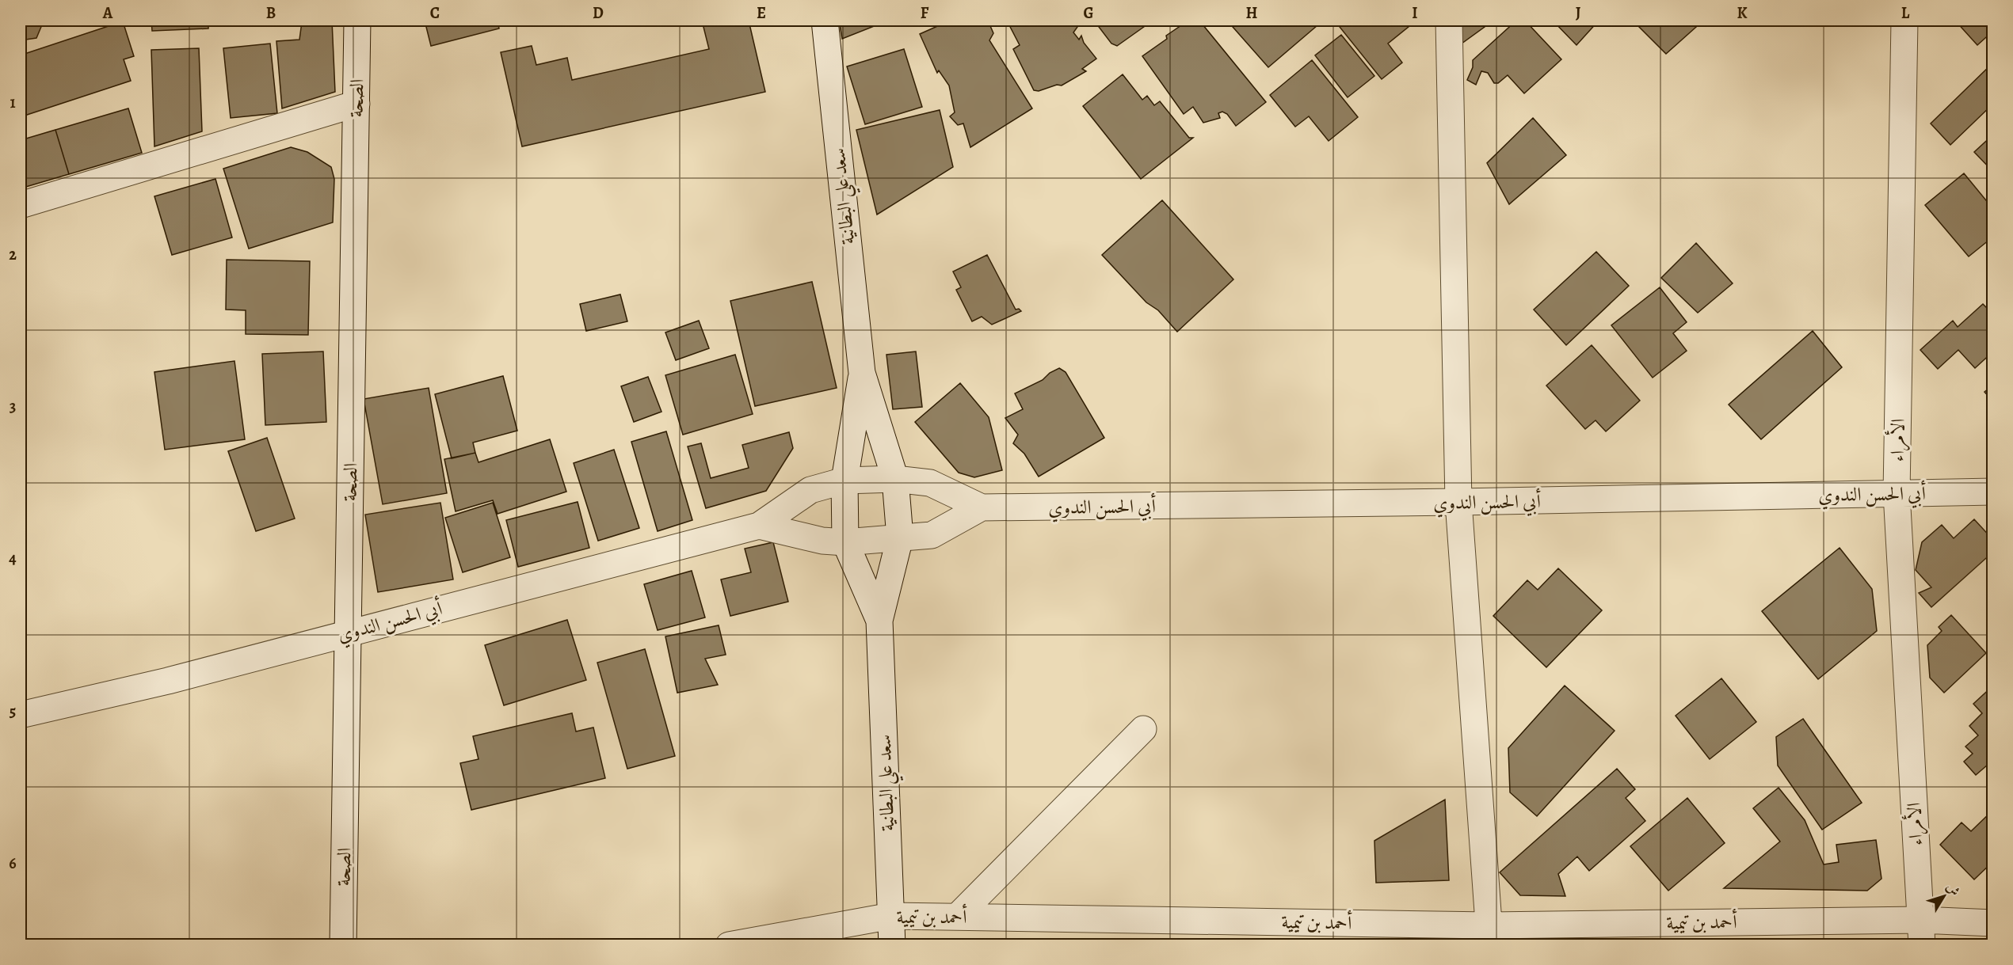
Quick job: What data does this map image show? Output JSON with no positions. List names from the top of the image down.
{
  "streets": {
    "street": [
      "الصحة",
      "سعد علي البطانية",
      "الأمراء",
      "أبي الحسن الندوي",
      "أحمد بن تيمية"
    ]
  },
  "crossings": [
    ["الصحة", "أبي الحسن الندوي"],
    ["سعد علي البطانية", "أبي الحسن الندوي"],
    ["سعد علي البطانية", "أحمد بن تيمية"],
    ["الأمراء", "أبي الحسن الندوي"],
    ["الأمراء", "أحمد بن تيمية"]
  ],
  "north": "top right",
  "grid": {
    "columns": [
      "A",
      "B",
      "C",
      "D",
      "E",
      "F",
      "G",
      "H",
      "I",
      "J",
      "K",
      "L"
    ],
    "rows": [
      "1",
      "2",
      "3",
      "4",
      "5",
      "6"
    ]
  }
}
